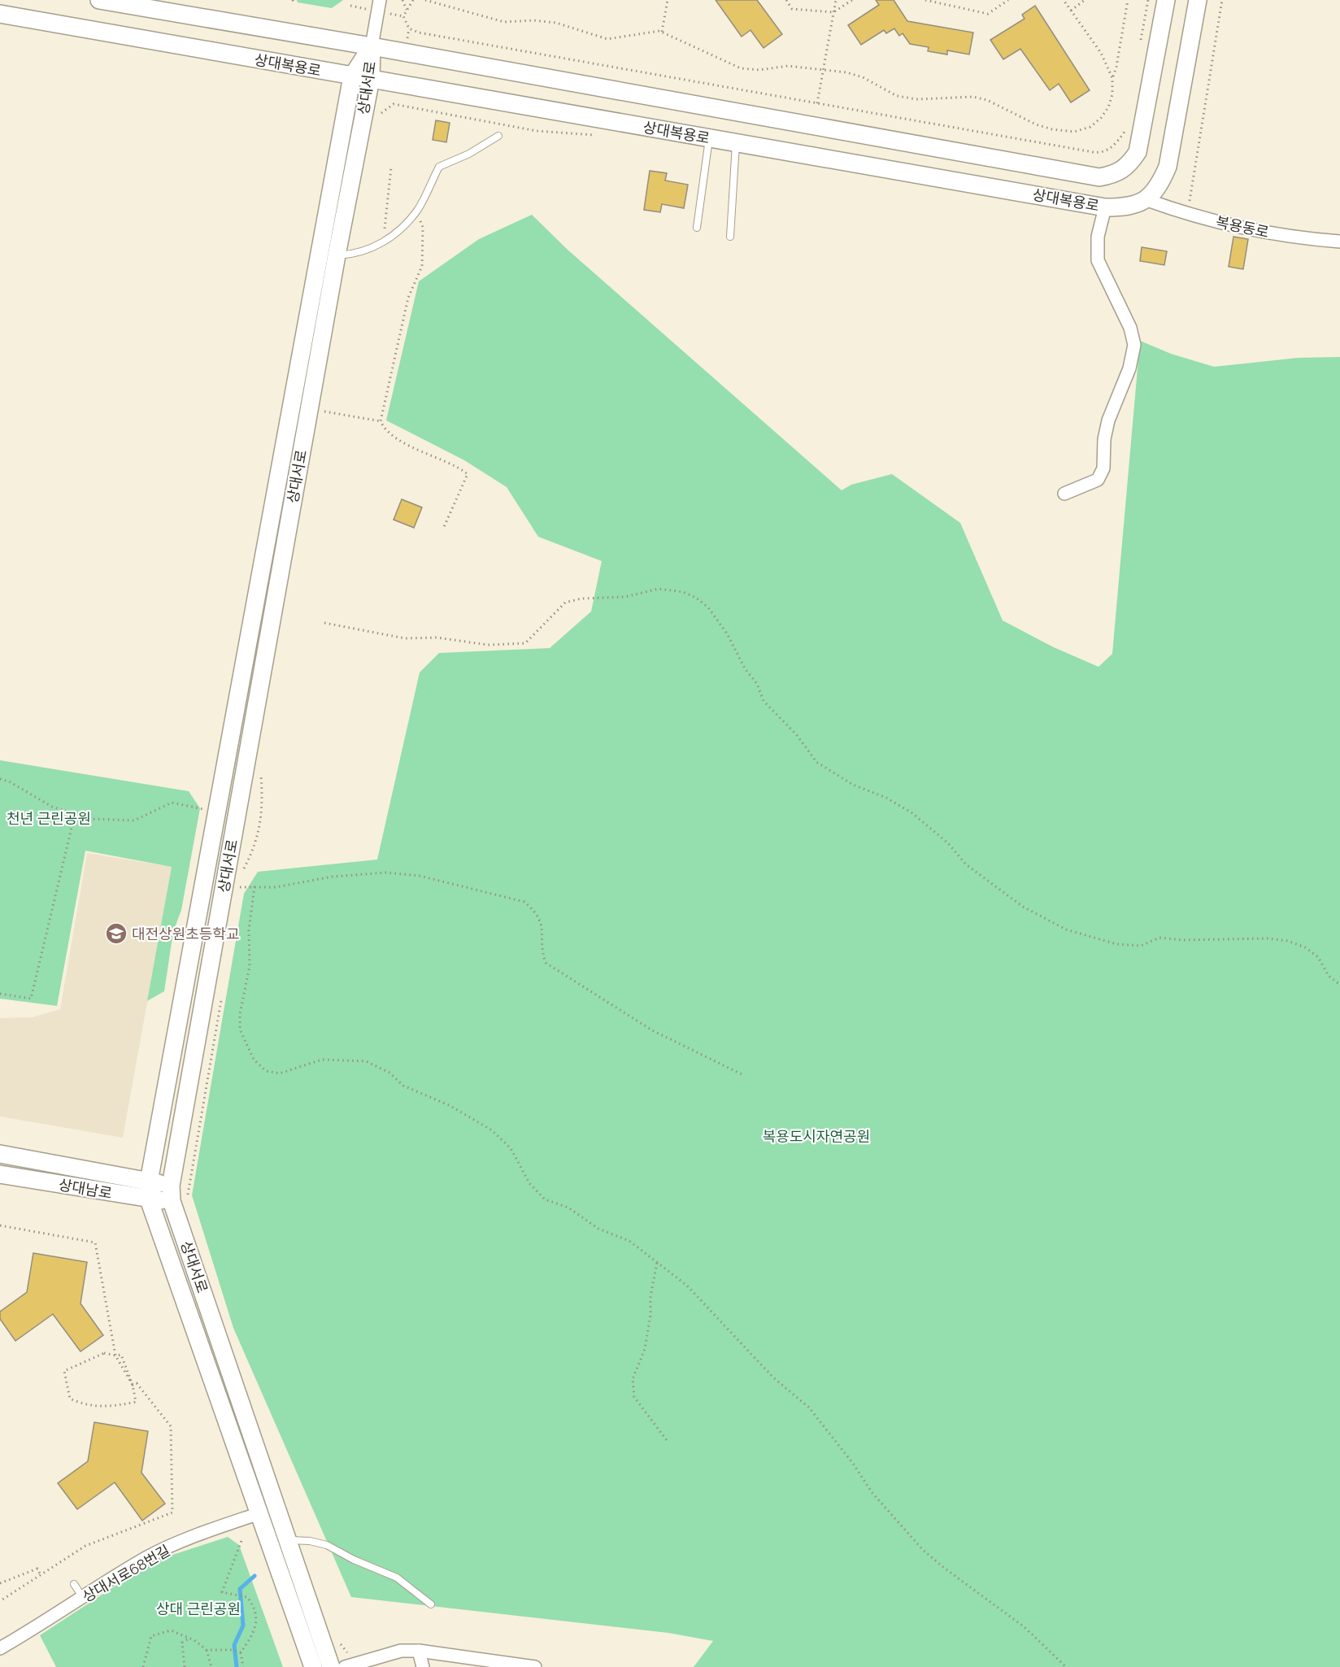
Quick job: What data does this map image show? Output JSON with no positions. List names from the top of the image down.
{
  "streets": {
    "street": [
      "상대복용로",
      "상대서로",
      "복용동로",
      "상대남로",
      "상대서로68번길"
    ]
  },
  "crossings": [
    ["상대복용로", "상대서로"],
    ["상대복용로", "복용동로"],
    ["상대서로", "상대남로"],
    ["상대서로", "상대서로68번길"]
  ],
  "parks": ["천년 근린공원", "복용도시자연공원", "상대 근린공원"],
  "places": {
    "school or university": ["대전상원초등학교"]
  }
}
